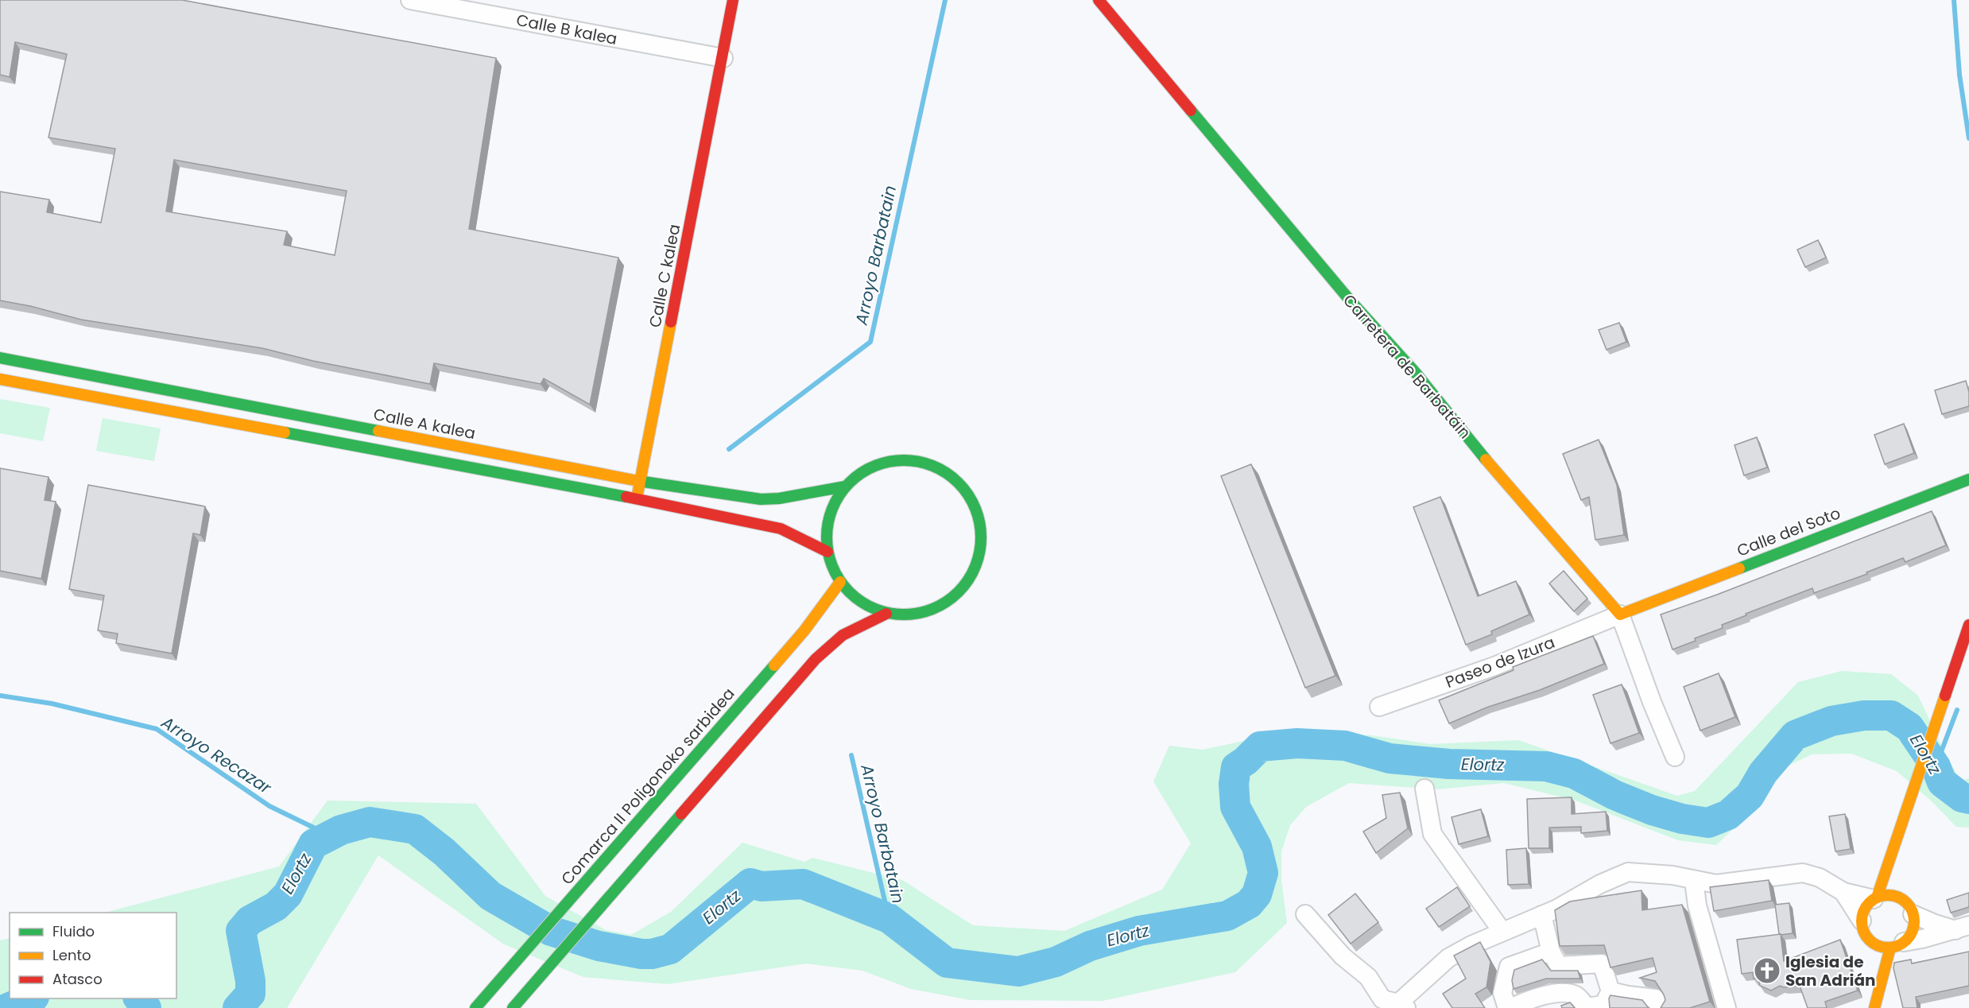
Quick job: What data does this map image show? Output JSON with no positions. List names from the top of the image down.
{
  "streets": {
    "street": [
      "Calle B kalea",
      "Calle C kalea",
      "Carretera de Barbatáin",
      "Calle A kalea",
      "Calle del Soto",
      "Paseo de Izura",
      "Comarca II Poligonoko sarbidea"
    ]
  },
  "crossings": [
    ["Calle B kalea", "Calle C kalea"],
    ["Calle C kalea", "Calle A kalea"],
    ["Carretera de Barbatáin", "Calle del Soto"],
    ["Carretera de Barbatáin", "Paseo de Izura"],
    ["Calle A kalea", "Comarca II Poligonoko sarbidea"],
    ["Calle del Soto", "Paseo de Izura"]
  ],
  "water": ["Arroyo Barbatain", "Elortz", "Arroyo Recazar"],
  "places": {
    "church": ["Iglesia de San Adrián"]
  },
  "legend": ["Fluido", "Lento", "Atasco"]
}
